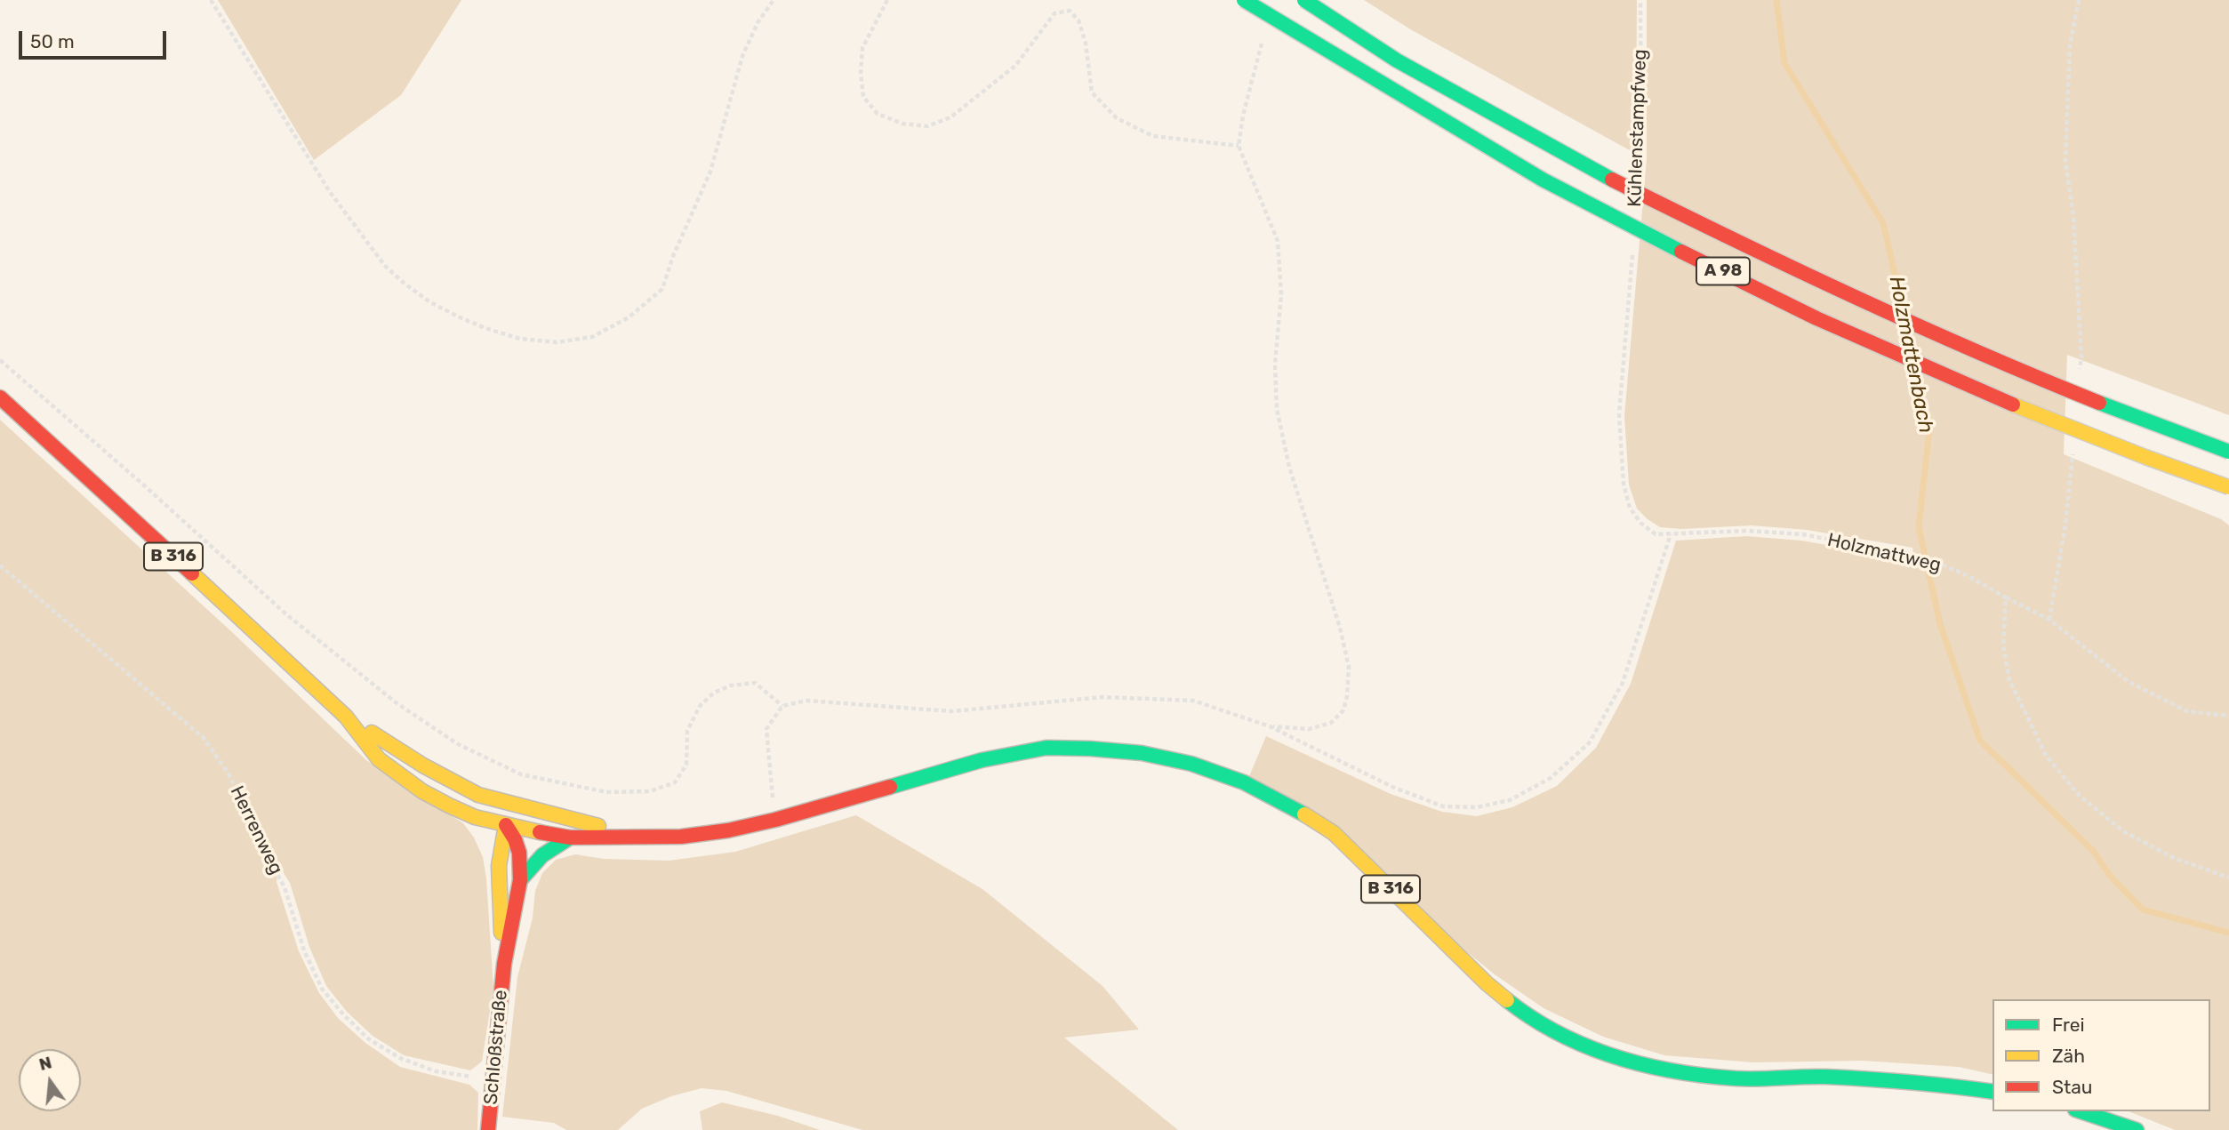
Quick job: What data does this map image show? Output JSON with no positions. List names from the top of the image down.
{
  "streets": {
    "main road": ["A 98", "B 316", "Schloßstraße"],
    "path": ["Kühlenstampfweg", "Holzmattweg", "Herrenweg"]
  },
  "crossings": [
    ["B 316", "Schloßstraße"],
    ["Herrenweg", "Schloßstraße"]
  ],
  "water": ["Holzmattenbach"],
  "legend": ["Frei", "Zäh", "Stau"],
  "scale_bar": "50 m",
  "north": "top"
}
